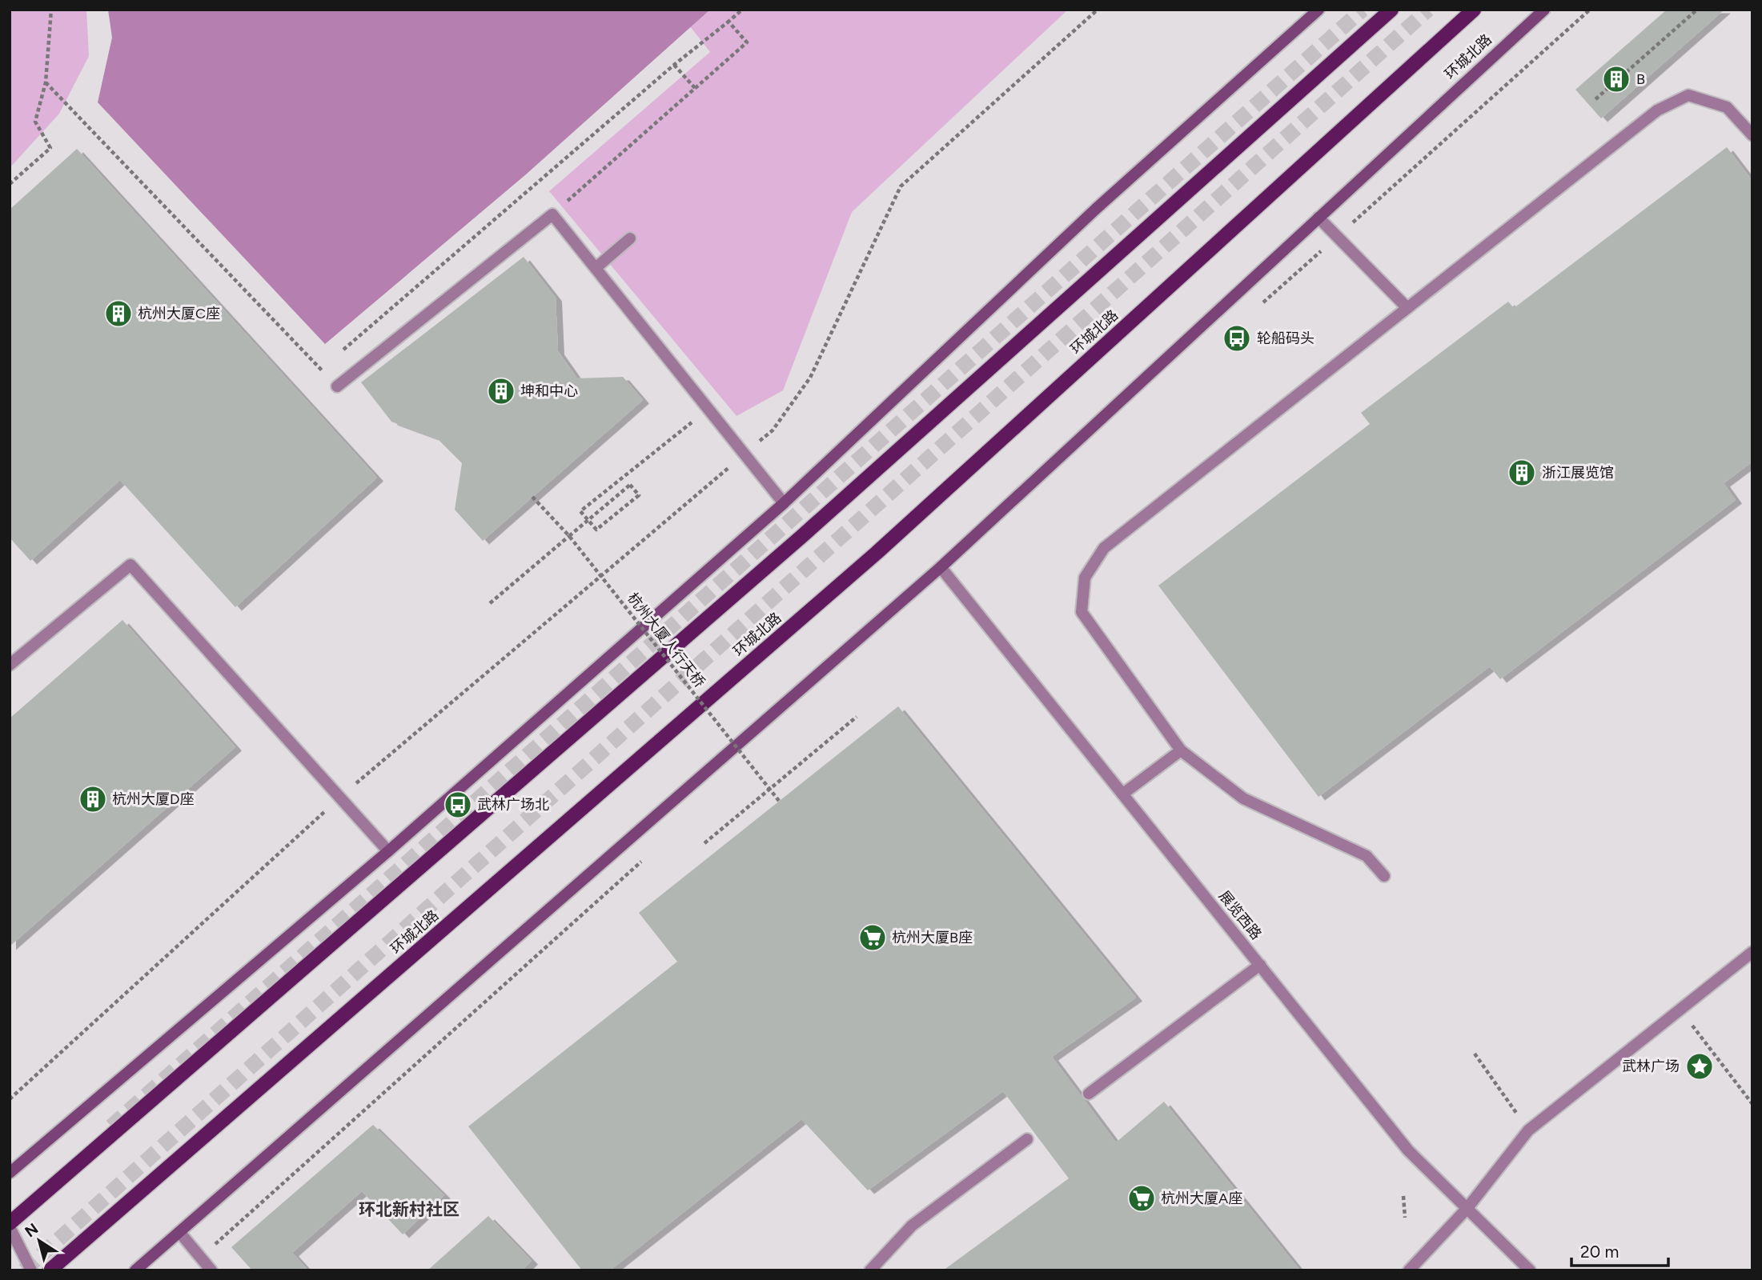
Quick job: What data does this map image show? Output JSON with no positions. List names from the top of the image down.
{
  "streets": {
    "main road": ["环城北路"],
    "street": ["展览西路"],
    "path": ["杭州大厦人行天桥"]
  },
  "crossings": [
    ["环城北路", "展览西路"]
  ],
  "districts": ["环北新村社区"],
  "places": {
    "building": [
      "B",
      "杭州大厦C座",
      "坤和中心",
      "浙江展览馆",
      "杭州大厦D座"
    ],
    "bus stop": ["轮船码头", "武林广场北"],
    "supermarket": ["杭州大厦B座", "杭州大厦A座"],
    "place": ["武林广场"]
  },
  "scale_bar": "20 m",
  "north": "top left"
}
